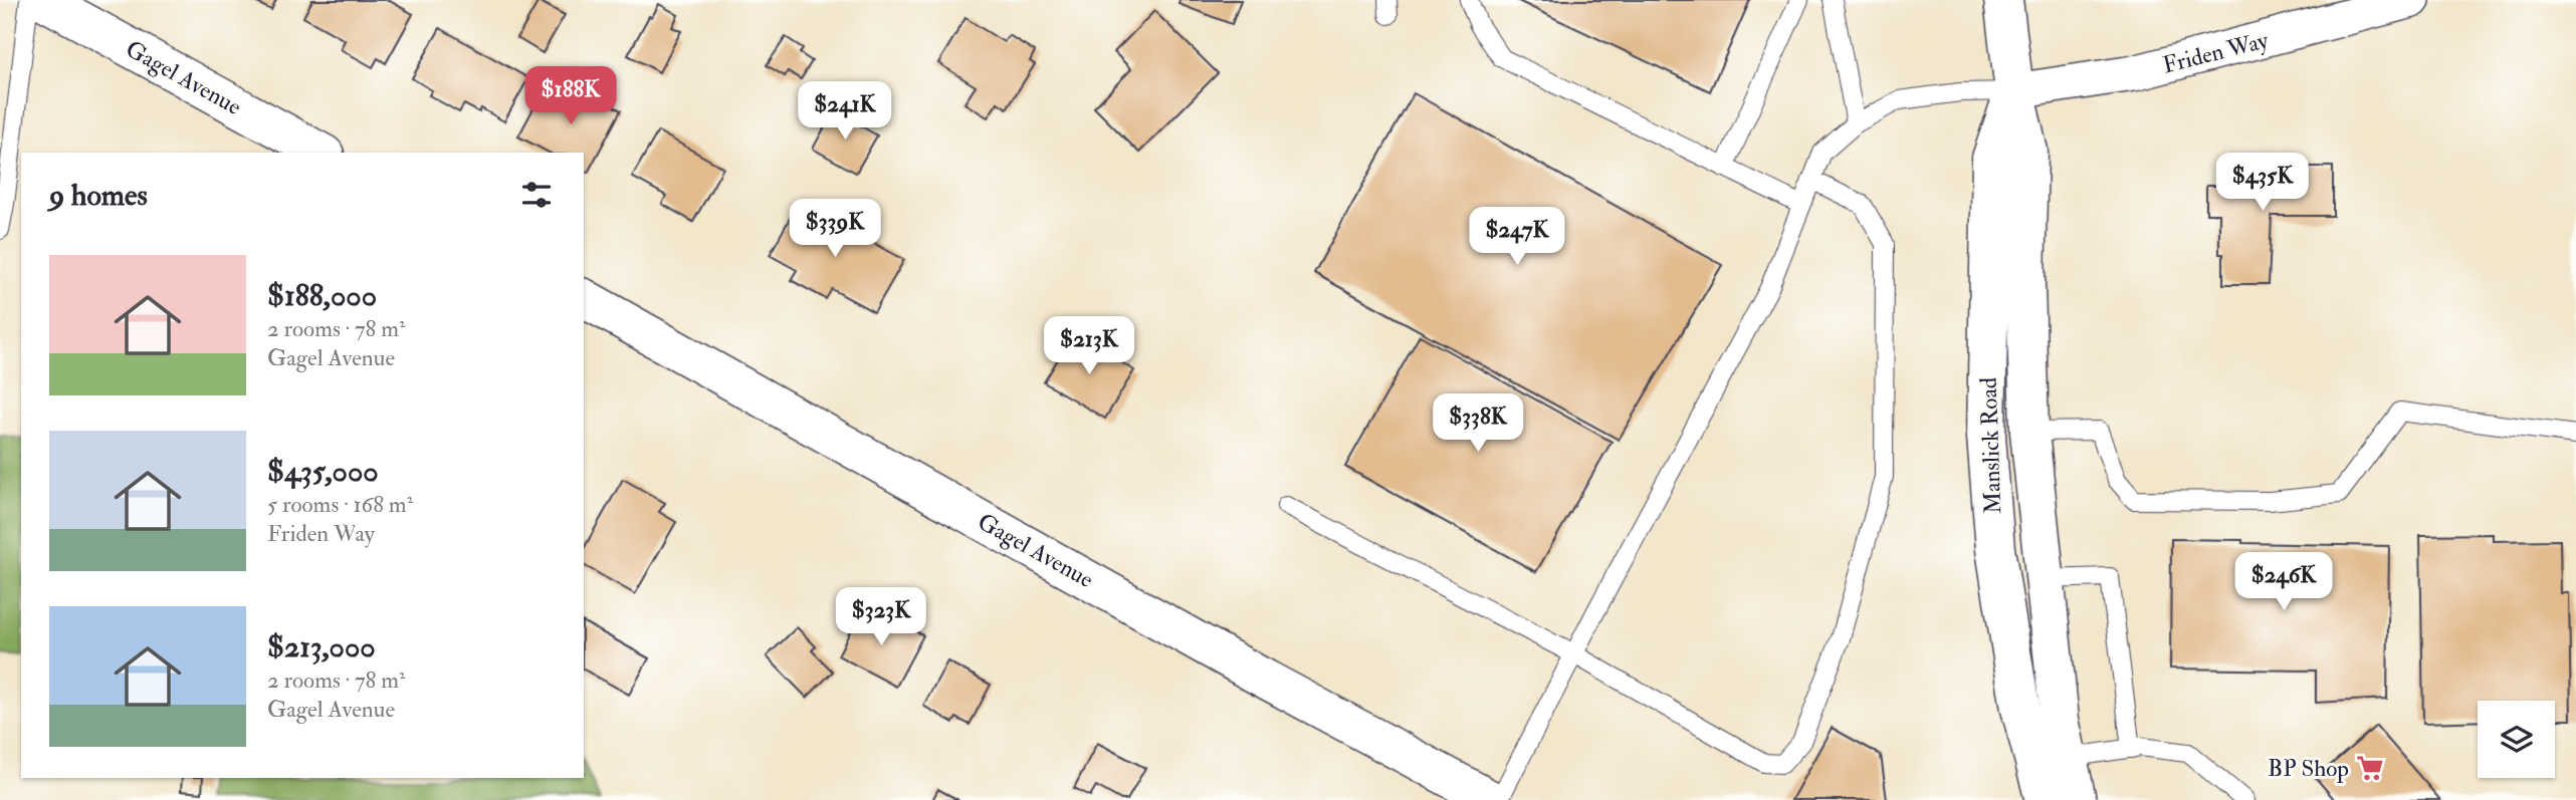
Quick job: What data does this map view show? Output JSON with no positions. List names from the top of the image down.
{
  "streets": {
    "main road": ["Gagel Avenue", "Manslick Road"],
    "street": ["Friden Way"]
  },
  "crossings": [
    ["Friden Way", "Manslick Road"]
  ],
  "places": {
    "supermarket": ["BP Shop"]
  },
  "page": {
    "price": [
      "$188K",
      "$241K",
      "$435K",
      "$339K",
      "$247K",
      "$213K",
      "$338K",
      "$246K",
      "$323K"
    ],
    "heading": "9 homes",
    "list": [
      {
        "name": "$188,000",
        "note": "2 rooms · 78 m² · Gagel Avenue"
      },
      {
        "name": "$435,000",
        "note": "5 rooms · 168 m² · Friden Way"
      },
      {
        "name": "$213,000",
        "note": "2 rooms · 78 m² · Gagel Avenue"
      }
    ]
  }
}
